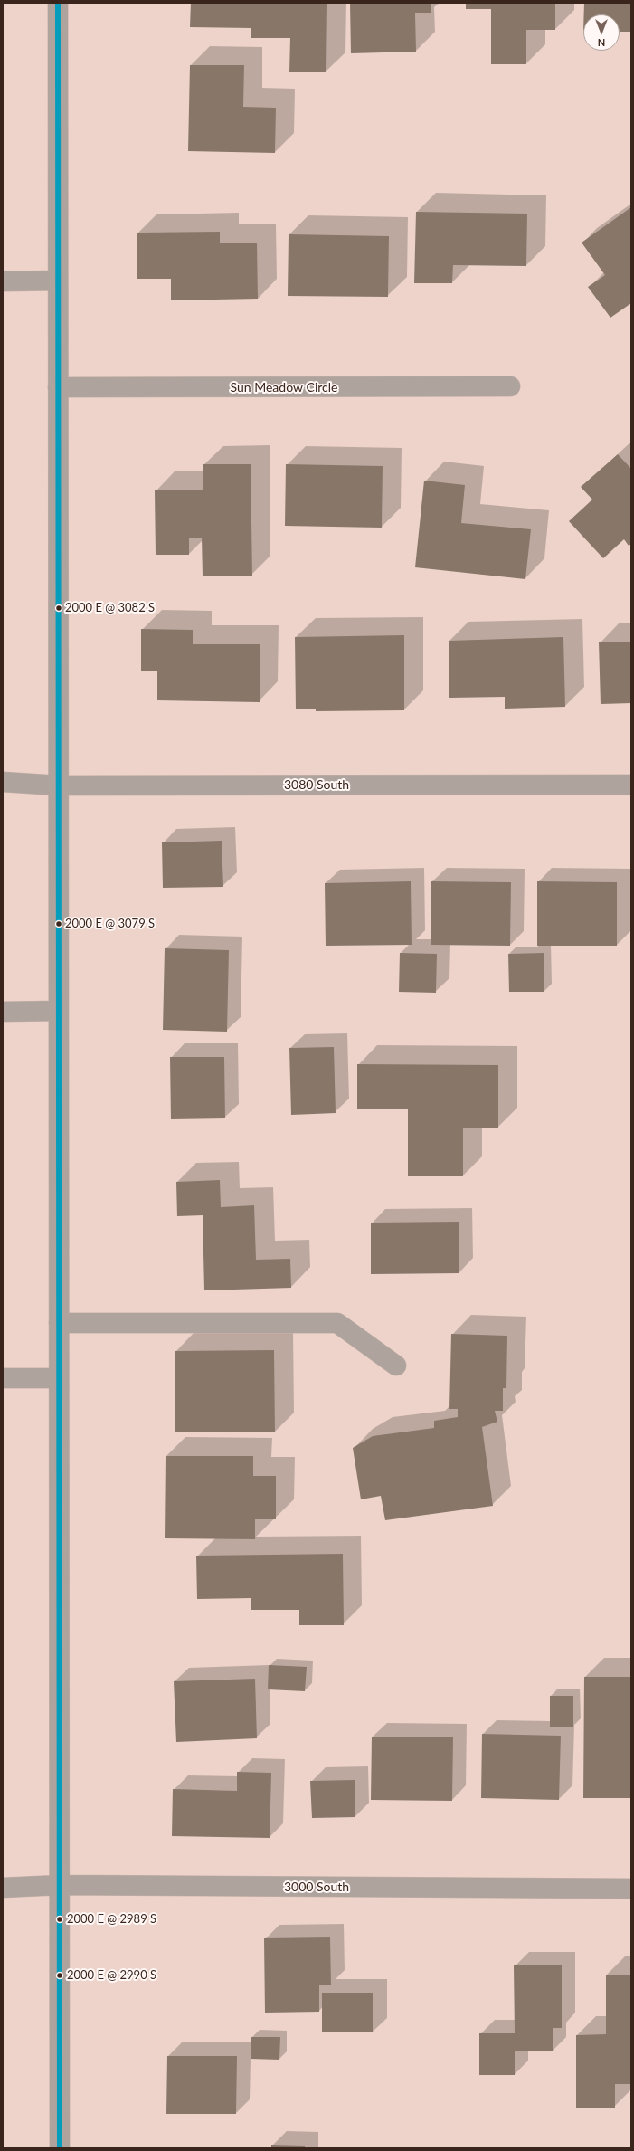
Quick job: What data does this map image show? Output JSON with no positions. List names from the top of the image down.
{
  "streets": {
    "street": ["Sun Meadow Circle", "3080 South", "3000 South"]
  },
  "places": [
    "2000 E @ 3082 S",
    "2000 E @ 3079 S",
    "2000 E @ 2989 S",
    "2000 E @ 2990 S"
  ],
  "north": "bottom"
}
